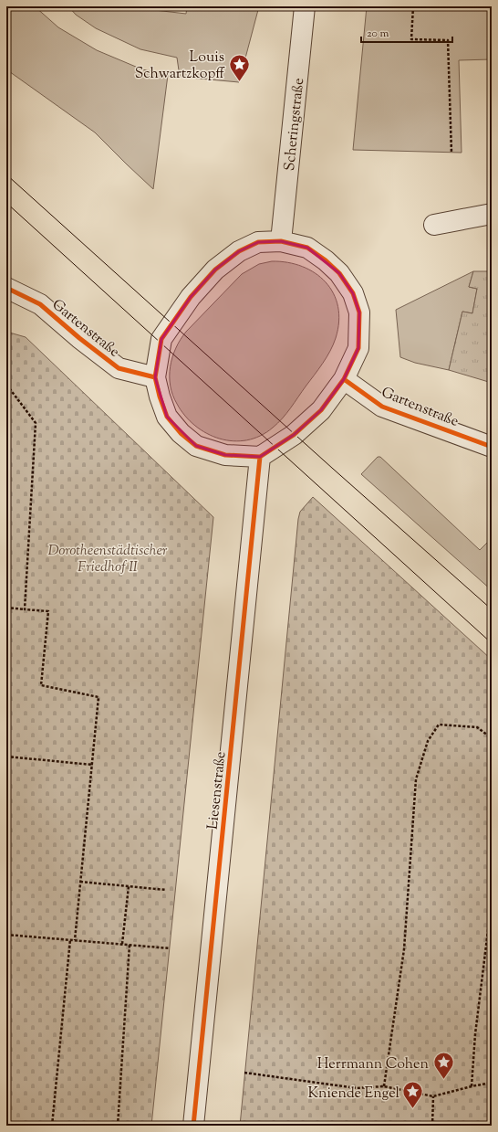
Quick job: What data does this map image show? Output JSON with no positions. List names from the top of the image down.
{
  "streets": {
    "street": ["Scheringstraße", "Gartenstraße", "Liesenstraße"]
  },
  "parks": ["Dorotheenstädtischer Friedhof II"],
  "places": {
    "place": ["Louis Schwartzkopff", "Herrmann Cohen", "Kniende Engel"]
  },
  "scale_bar": "20 m"
}
